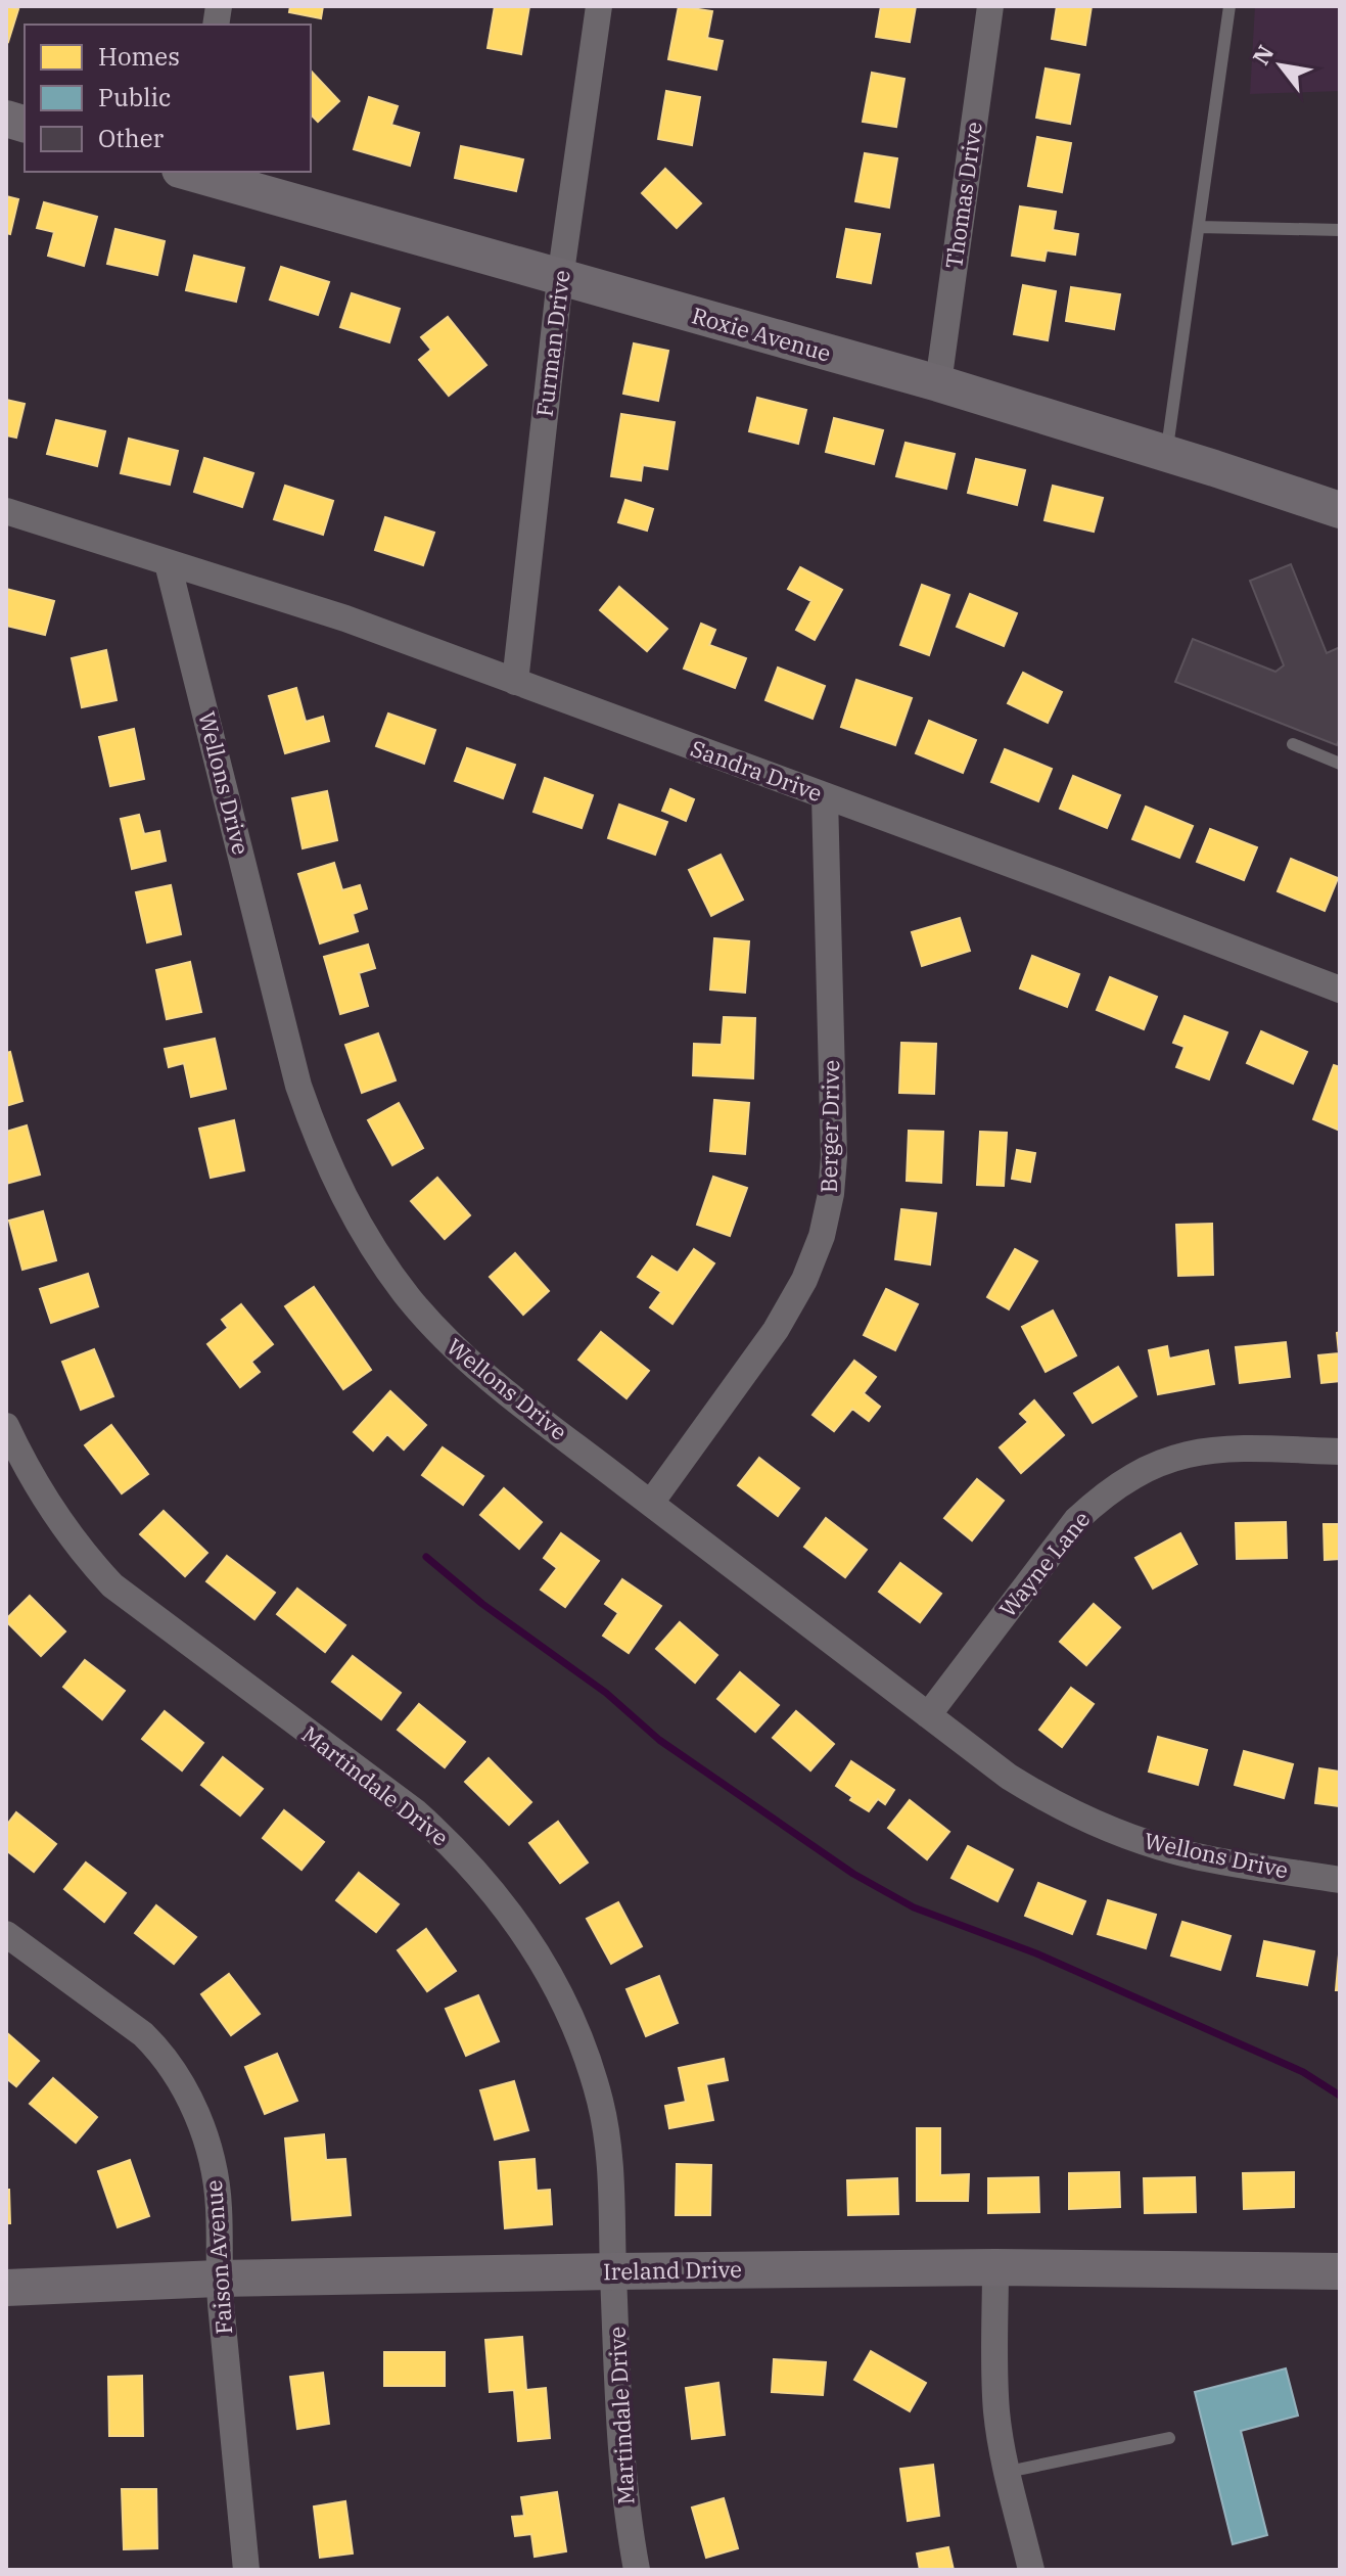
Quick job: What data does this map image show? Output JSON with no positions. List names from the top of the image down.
{
  "streets": {
    "main road": ["Roxie Avenue", "Ireland Drive"],
    "street": [
      "Thomas Drive",
      "Furman Drive",
      "Sandra Drive",
      "Wellons Drive",
      "Berger Drive",
      "Wayne Lane",
      "Martindale Drive",
      "Faison Avenue"
    ]
  },
  "crossings": [
    ["Thomas Drive", "Roxie Avenue"],
    ["Roxie Avenue", "Furman Drive"],
    ["Furman Drive", "Sandra Drive"],
    ["Sandra Drive", "Wellons Drive"],
    ["Sandra Drive", "Berger Drive"],
    ["Wellons Drive", "Berger Drive"],
    ["Wellons Drive", "Wayne Lane"],
    ["Martindale Drive", "Ireland Drive"],
    ["Faison Avenue", "Ireland Drive"]
  ],
  "legend": ["Homes", "Public", "Other"],
  "north": "top left"
}
